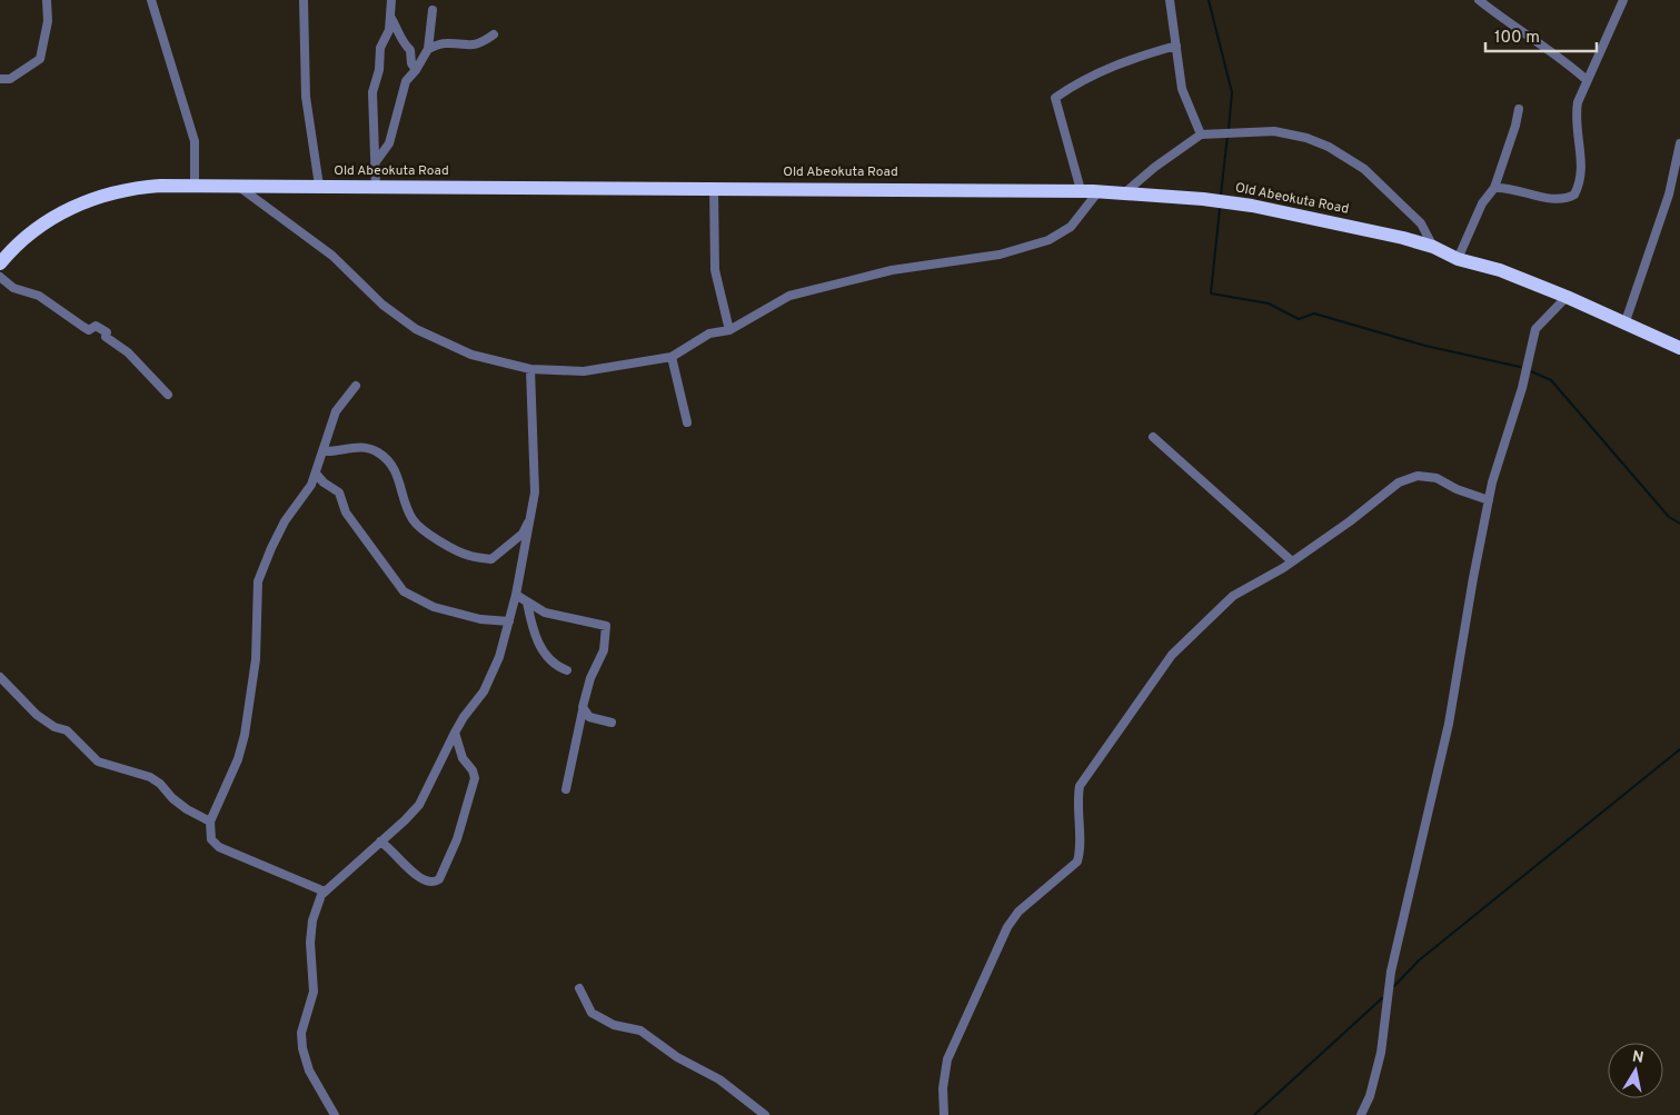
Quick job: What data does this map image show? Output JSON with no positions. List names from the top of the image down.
{
  "streets": {
    "highway": ["Old Abeokuta Road"]
  },
  "scale_bar": "100 m",
  "north": "top"
}
